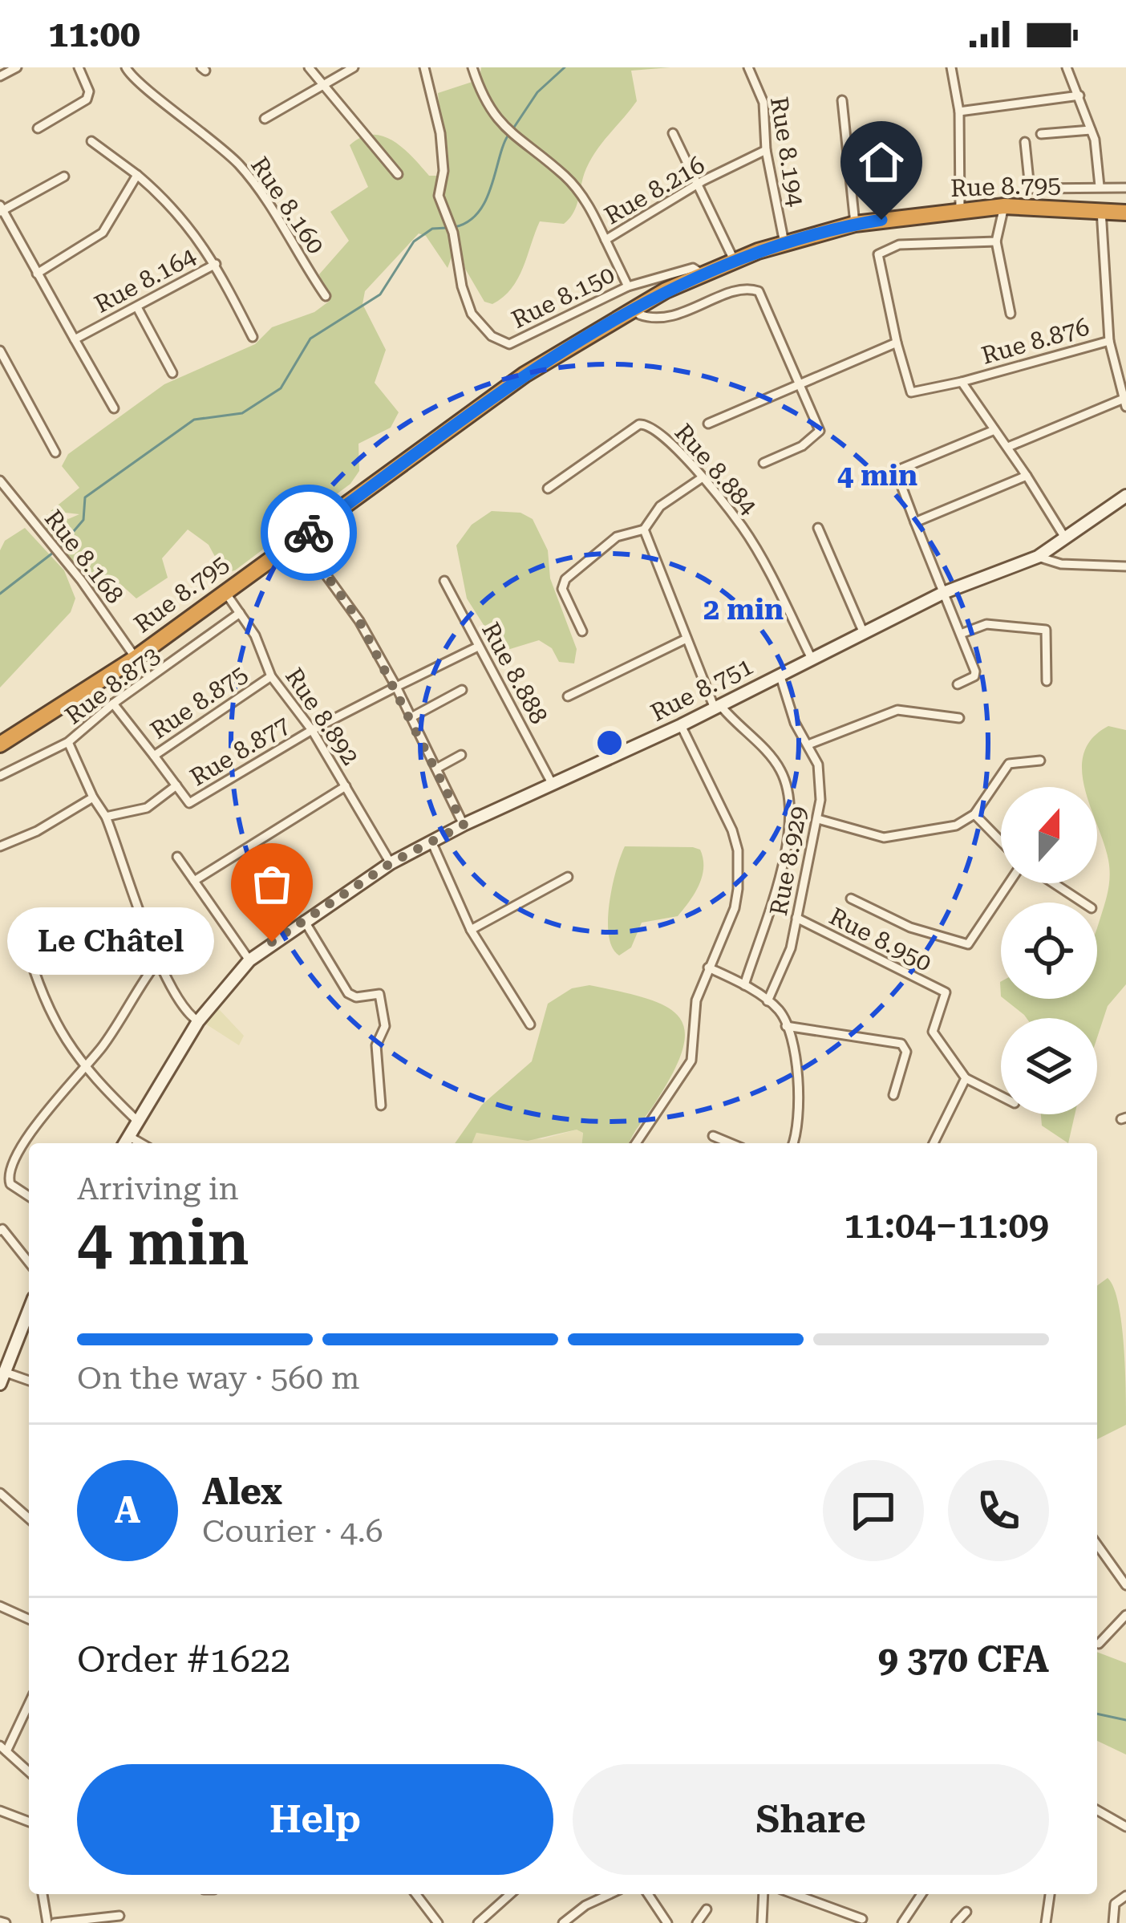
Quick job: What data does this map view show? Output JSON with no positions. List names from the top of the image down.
{
  "streets": {
    "highway": ["Rue 8.795"],
    "main road": ["Rue 8.751"],
    "street": [
      "Rue 8.194",
      "Rue 8.216",
      "Rue 8.160",
      "Rue 8.164",
      "Rue 8.150",
      "Rue 8.876",
      "Rue 8.884",
      "Rue 8.168",
      "Rue 8.888",
      "Rue 8.873",
      "Rue 8.875",
      "Rue 8.892",
      "Rue 8.877",
      "Rue 8.929",
      "Rue 8.950"
    ]
  },
  "crossings": [
    ["Rue 8.194", "Rue 8.795"],
    ["Rue 8.194", "Rue 8.216"],
    ["Rue 8.795", "Rue 8.150"],
    ["Rue 8.795", "Rue 8.168"],
    ["Rue 8.795", "Rue 8.892"],
    ["Rue 8.216", "Rue 8.150"],
    ["Rue 8.884", "Rue 8.751"],
    ["Rue 8.888", "Rue 8.751"],
    ["Rue 8.873", "Rue 8.875"],
    ["Rue 8.873", "Rue 8.892"],
    ["Rue 8.751", "Rue 8.892"],
    ["Rue 8.751", "Rue 8.929"],
    ["Rue 8.875", "Rue 8.892"],
    ["Rue 8.875", "Rue 8.877"],
    ["Rue 8.892", "Rue 8.877"],
    ["Rue 8.929", "Rue 8.950"]
  ],
  "places": ["Le Châtel"],
  "north": "top",
  "page": {
    "status": "11:00",
    "bubble": "Le Châtel",
    "heading": ["4 min", "Arriving in", "11:04–11:09"],
    "panel": [
      "Alex",
      "Courier · 4.6",
      "Order #1622",
      "9 370 CFA"
    ],
    "bar": "On the way · 560 m",
    "round": "A",
    "buttons": ["Help", "Share"]
  },
  "rings": ["4 min", "2 min"]
}
